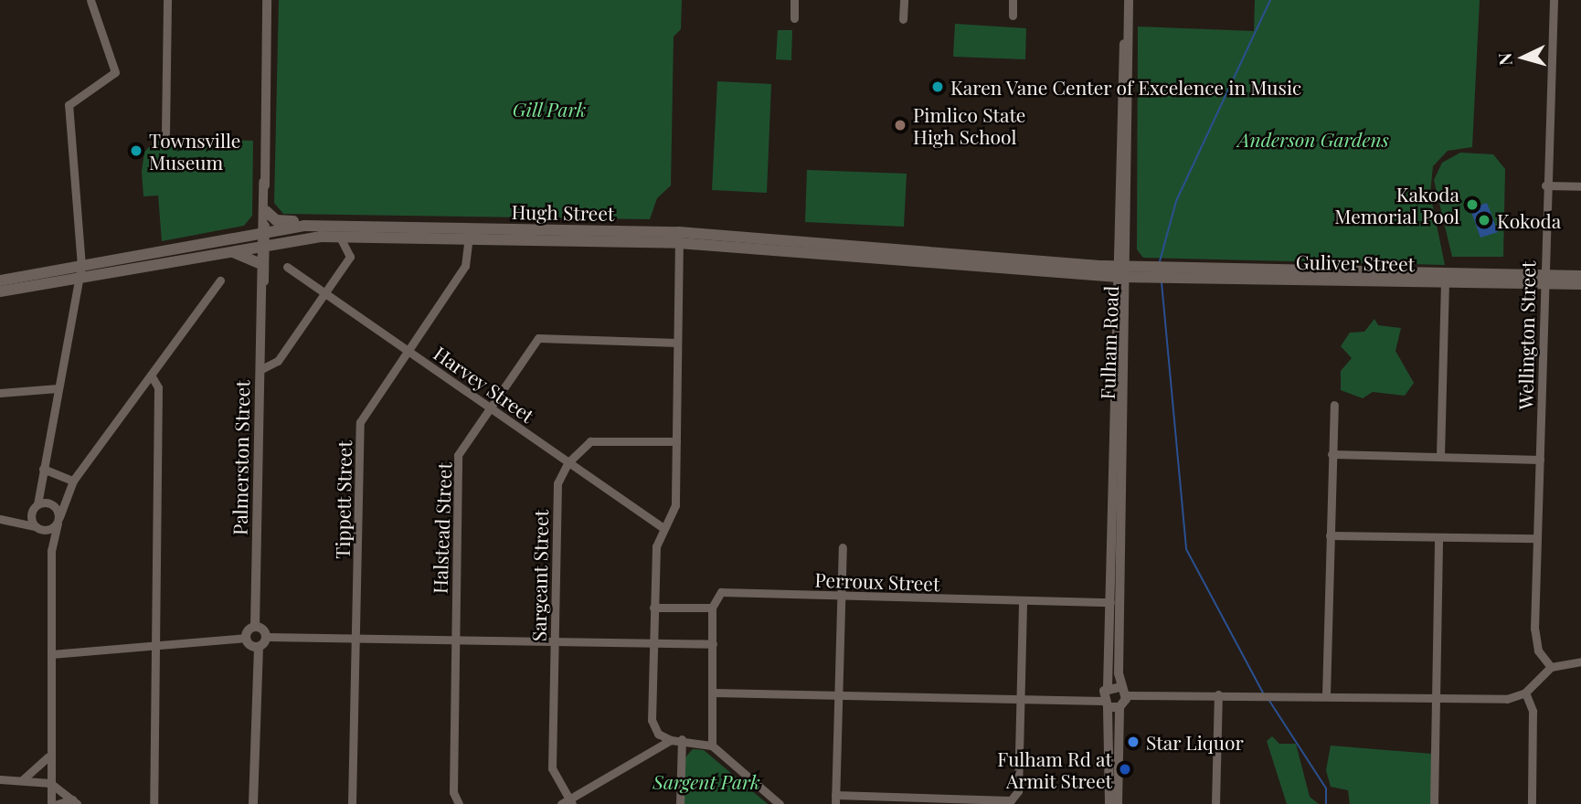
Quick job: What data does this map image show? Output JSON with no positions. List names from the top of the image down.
{
  "streets": {
    "main road": ["Hugh Street", "Guliver Street"],
    "street": [
      "Wellington Street",
      "Fulham Road",
      "Harvey Street",
      "Palmerston Street",
      "Tippett Street",
      "Halstead Street",
      "Sargeant Street",
      "Perroux Street"
    ]
  },
  "crossings": [
    ["Hugh Street", "Guliver Street"],
    ["Hugh Street", "Fulham Road"],
    ["Hugh Street", "Palmerston Street"],
    ["Hugh Street", "Tippett Street"],
    ["Guliver Street", "Wellington Street"],
    ["Guliver Street", "Fulham Road"],
    ["Fulham Road", "Perroux Street"],
    ["Harvey Street", "Tippett Street"],
    ["Harvey Street", "Halstead Street"],
    ["Harvey Street", "Sargeant Street"]
  ],
  "parks": ["Gill Park", "Anderson Gardens", "Sargent Park"],
  "places": [
    "Karen Vane Center of Excelence in Music",
    "Pimlico State High School",
    "Townsville Museum",
    "Kakoda Memorial Pool",
    "Kokoda",
    "Star Liquor",
    "Fulham Rd at Armit Street"
  ],
  "north": "left"
}
